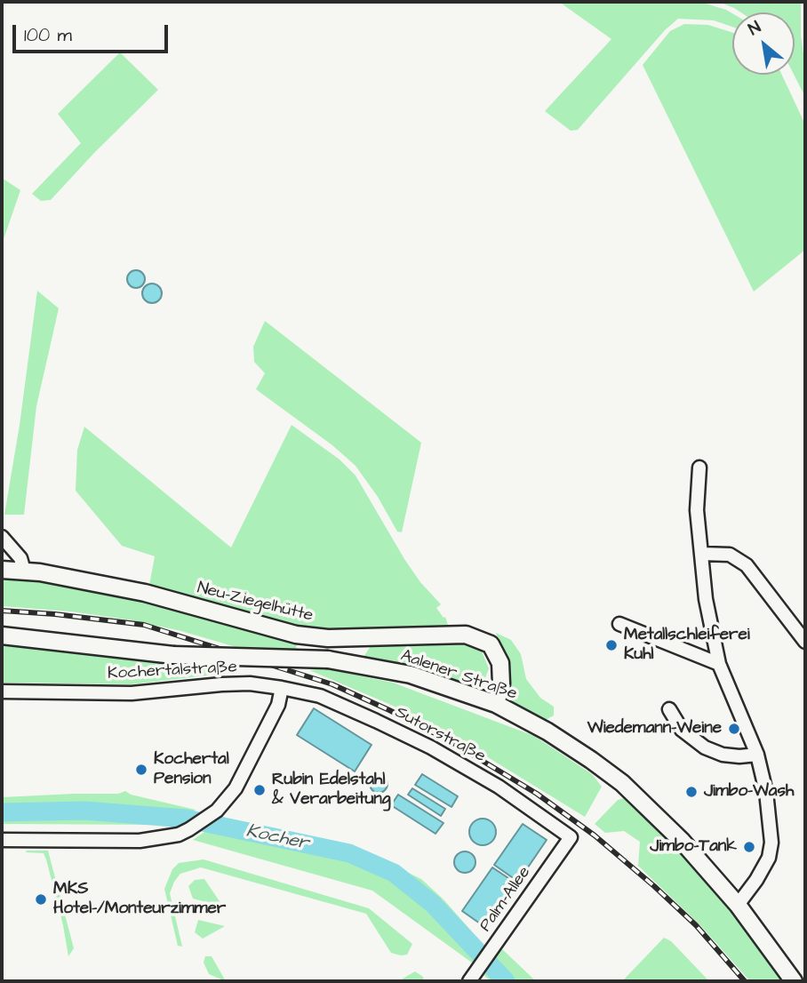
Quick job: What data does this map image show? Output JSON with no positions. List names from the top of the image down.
{
  "streets": {
    "street": [
      "Neu-Ziegelhütte",
      "Kochertalstraße",
      "Aalener Straße",
      "Sutorstraße",
      "Palm-Allee"
    ]
  },
  "crossings": [
    ["Neu-Ziegelhütte", "Aalener Straße"],
    ["Kochertalstraße", "Sutorstraße"],
    ["Sutorstraße", "Palm-Allee"]
  ],
  "water": ["Kocher"],
  "places": [
    "Metallschleiferei Kuhl",
    "Wiedemann-Weine",
    "Kochertal Pension",
    "Rubin Edelstahl & Verarbeitung",
    "Jimbo-Wash",
    "Jimbo-Tank",
    "MKS Hotel-/Monteurzimmer"
  ],
  "scale_bar": "100 m",
  "north": "top left"
}
